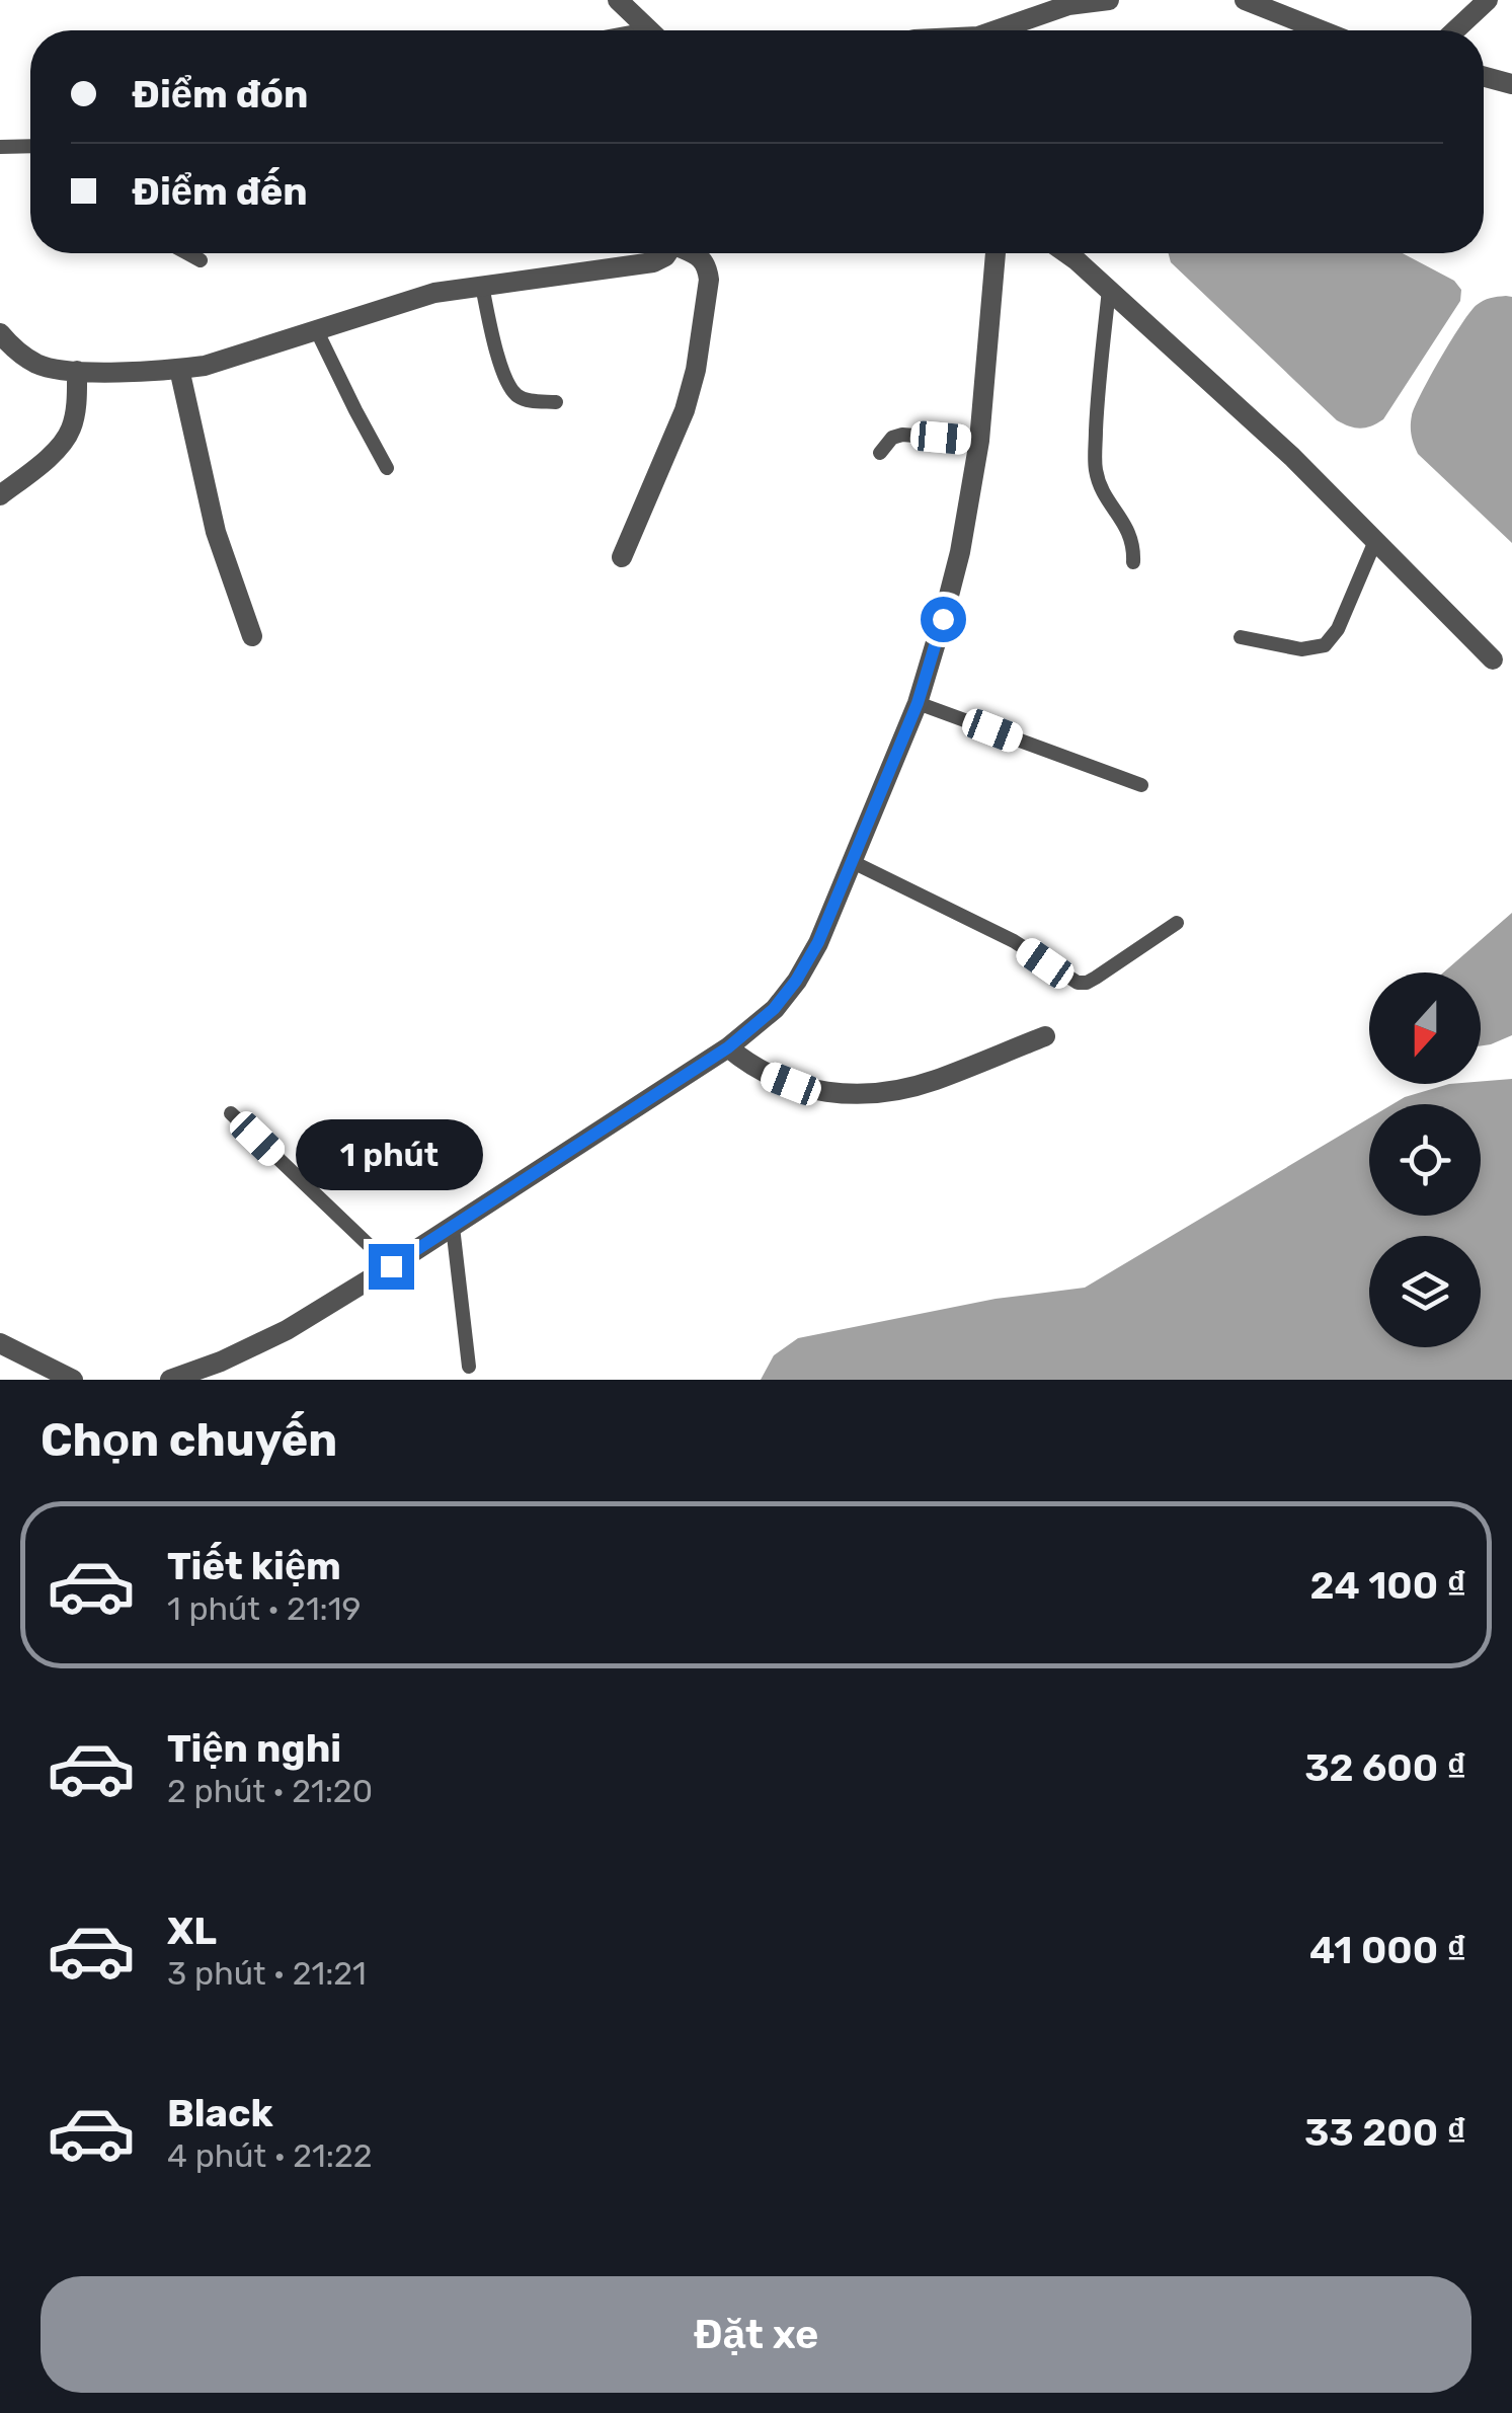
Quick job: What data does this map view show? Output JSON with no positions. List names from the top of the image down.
{
  "north": "bottom",
  "page": {
    "banner": ["Điểm đón", "Điểm đến"],
    "bubble": "1 phút",
    "heading": "Chọn chuyến",
    "list": [
      {
        "name": "Tiết kiệm",
        "note": "1 phút · 21:19",
        "value": "24 100 ₫"
      },
      {
        "name": "Tiện nghi",
        "note": "2 phút · 21:20",
        "value": "32 600 ₫"
      },
      {
        "name": "XL",
        "note": "3 phút · 21:21",
        "value": "41 000 ₫"
      },
      {
        "name": "Black",
        "note": "4 phút · 21:22",
        "value": "33 200 ₫"
      }
    ],
    "buttons": "Đặt xe"
  }
}
